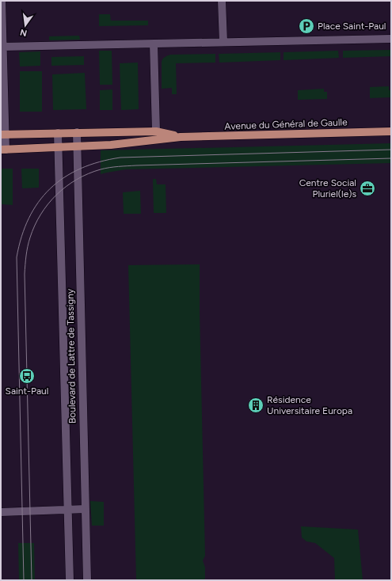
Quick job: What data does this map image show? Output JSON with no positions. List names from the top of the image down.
{
  "streets": {
    "main road": ["Avenue du Général de Gaulle"],
    "street": ["Boulevard de Lattre de Tassigny"]
  },
  "crossings": [
    ["Avenue du Général de Gaulle", "Boulevard de Lattre de Tassigny"]
  ],
  "places": {
    "parking": ["Place Saint-Paul"],
    "office": ["Centre Social Pluriel(le)s"],
    "bus stop": ["Saint-Paul"],
    "building": ["Résidence Universitaire Europa"]
  },
  "north": "bottom"
}
